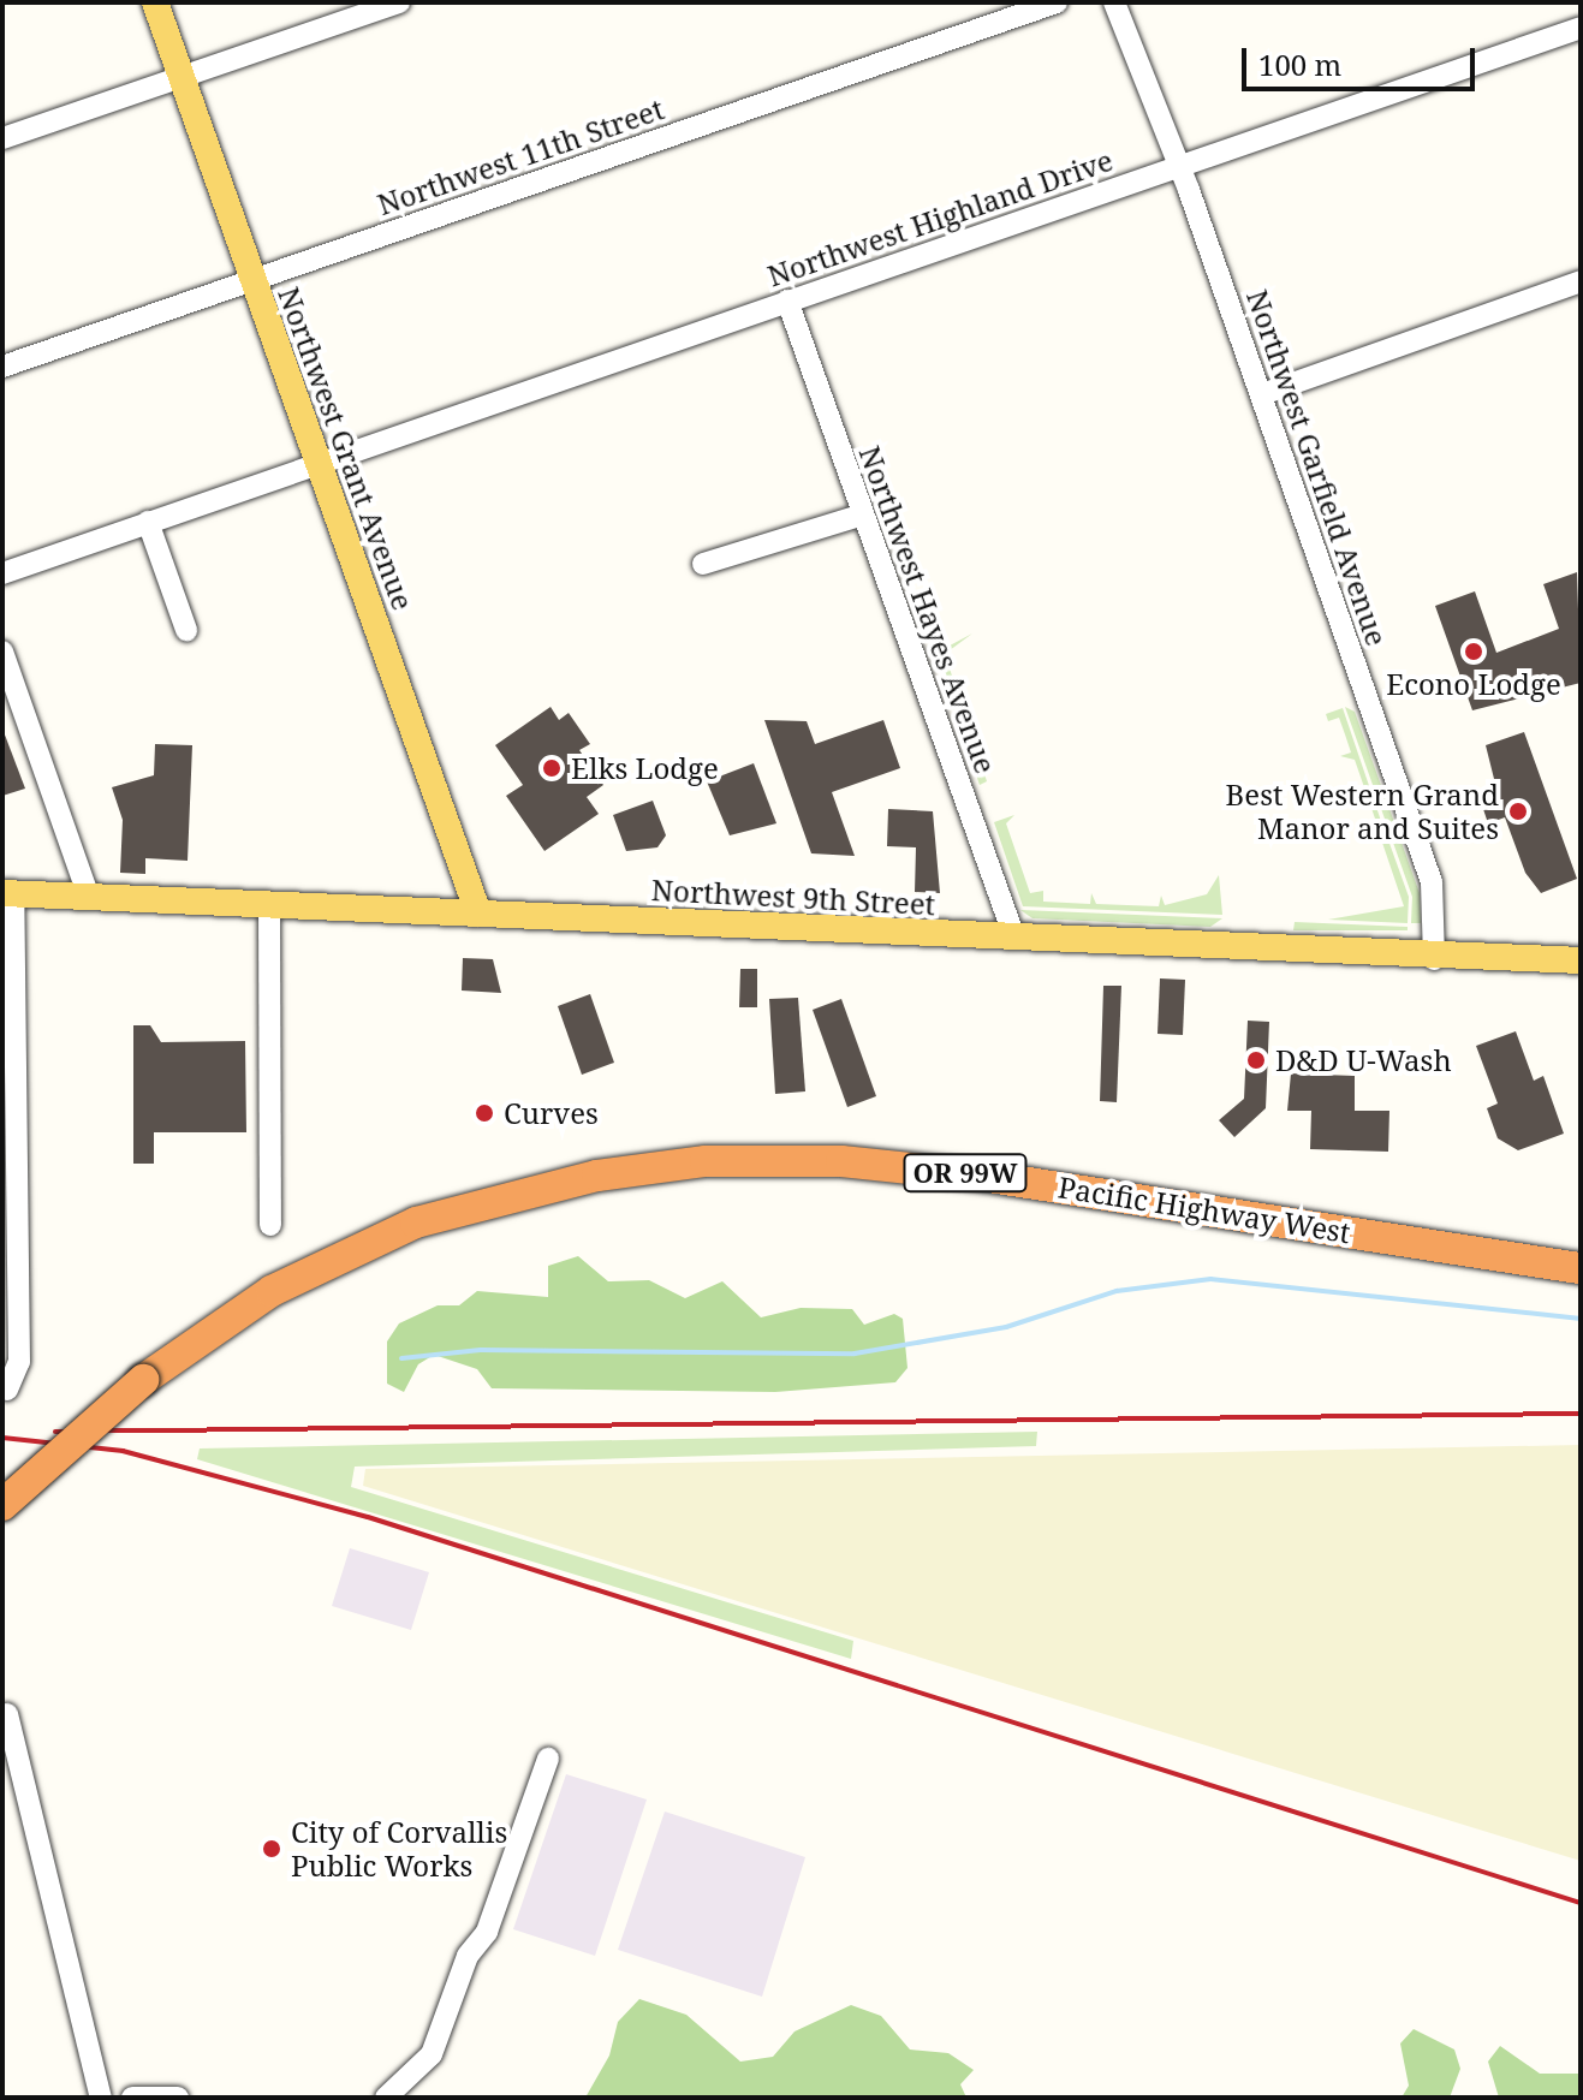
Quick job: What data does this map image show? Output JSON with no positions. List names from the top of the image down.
{
  "streets": {
    "highway": ["OR 99W", "Pacific Highway West"],
    "main road": ["Northwest Grant Avenue", "Northwest 9th Street"],
    "street": [
      "Northwest 11th Street",
      "Northwest Highland Drive",
      "Northwest Garfield Avenue",
      "Northwest Hayes Avenue"
    ]
  },
  "crossings": [
    ["Northwest 11th Street", "Northwest Grant Avenue"],
    ["Northwest Highland Drive", "Northwest Grant Avenue"],
    ["Northwest Highland Drive", "Northwest Garfield Avenue"],
    ["Northwest Highland Drive", "Northwest Hayes Avenue"],
    ["Northwest Grant Avenue", "Northwest 9th Street"],
    ["Northwest Garfield Avenue", "Northwest 9th Street"],
    ["Northwest Hayes Avenue", "Northwest 9th Street"]
  ],
  "places": [
    "Econo Lodge",
    "Elks Lodge",
    "Best Western Grand Manor and Suites",
    "D&D U-Wash",
    "Curves",
    "City of Corvallis Public Works"
  ],
  "scale_bar": "100 m"
}
